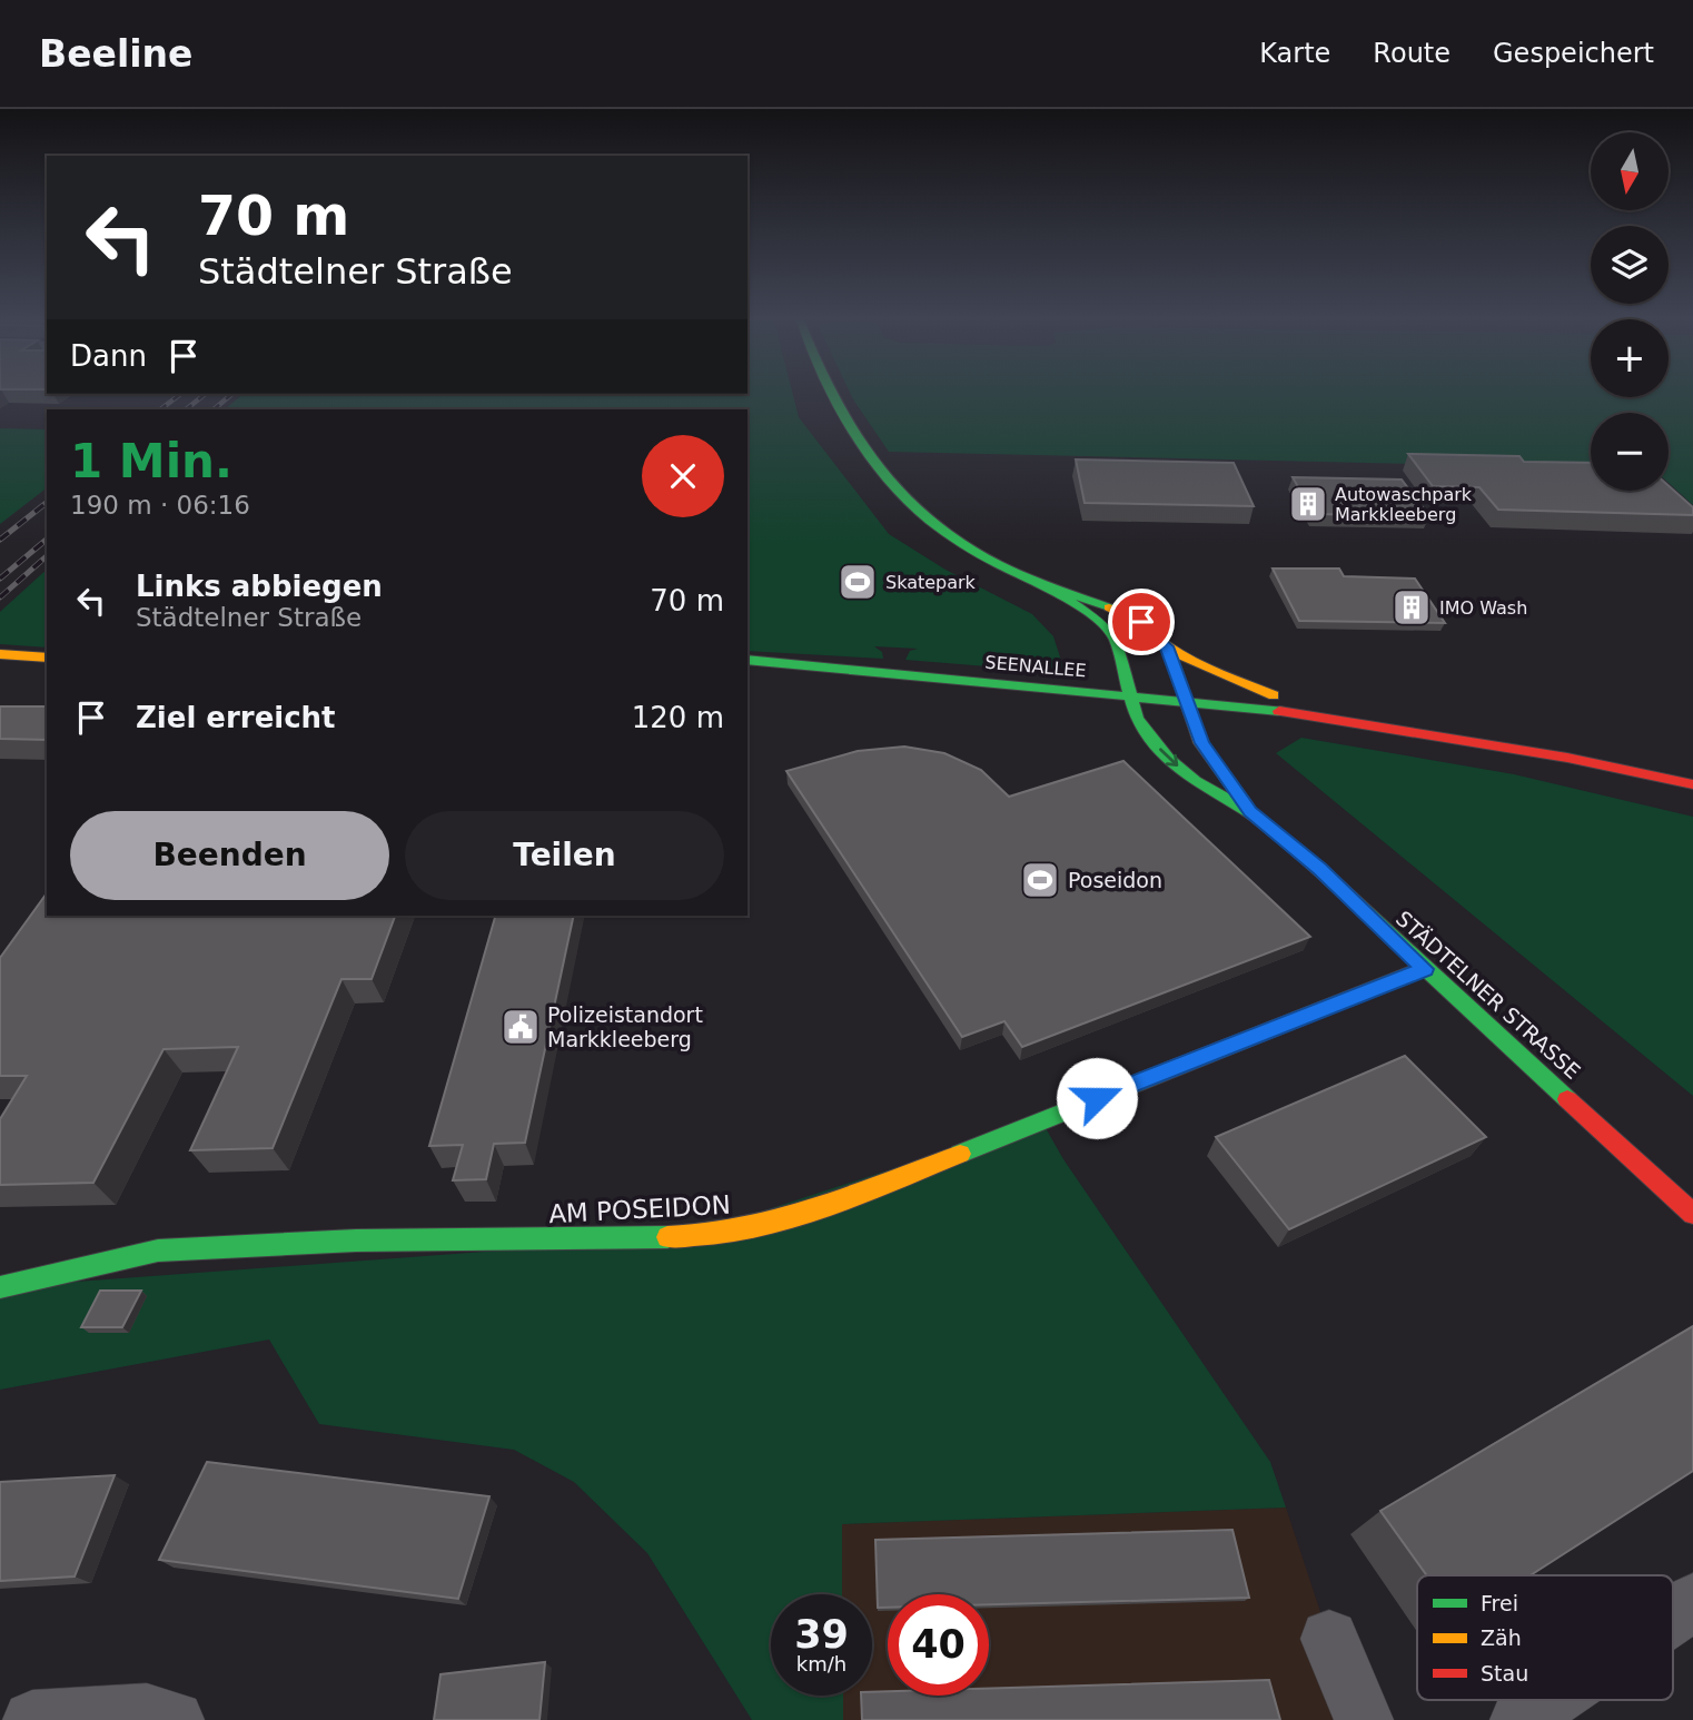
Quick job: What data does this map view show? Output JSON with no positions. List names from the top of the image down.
{
  "streets": {
    "street": ["SEENALLEE", "STÄDTELNER STRASSE", "AM POSEIDON"]
  },
  "crossings": [
    ["SEENALLEE", "STÄDTELNER STRASSE"],
    ["STÄDTELNER STRASSE", "AM POSEIDON"]
  ],
  "places": {
    "building": ["Autowaschpark Markkleeberg", "IMO Wash"],
    "sports": ["Skatepark", "Poseidon"],
    "public building": ["Polizeistandort Markkleeberg"]
  },
  "legend": ["Frei", "Zäh", "Stau"],
  "north": "bottom",
  "page": {
    "header": "Beeline",
    "nav": ["Karte", "Route", "Gespeichert"],
    "map_buttons": ["+", "−"],
    "turn": ["70 m", "Städtelner Straße"],
    "then": "Dann",
    "heading": ["1 Min.", "190 m · 06:16"],
    "list": [
      {
        "name": "Links abbiegen",
        "note": "Städtelner Straße",
        "value": "70 m"
      },
      {
        "name": "Ziel erreicht",
        "value": "120 m"
      }
    ],
    "buttons": ["Beenden", "Teilen"],
    "speed": "39 km/h",
    "limit": "40"
  }
}
